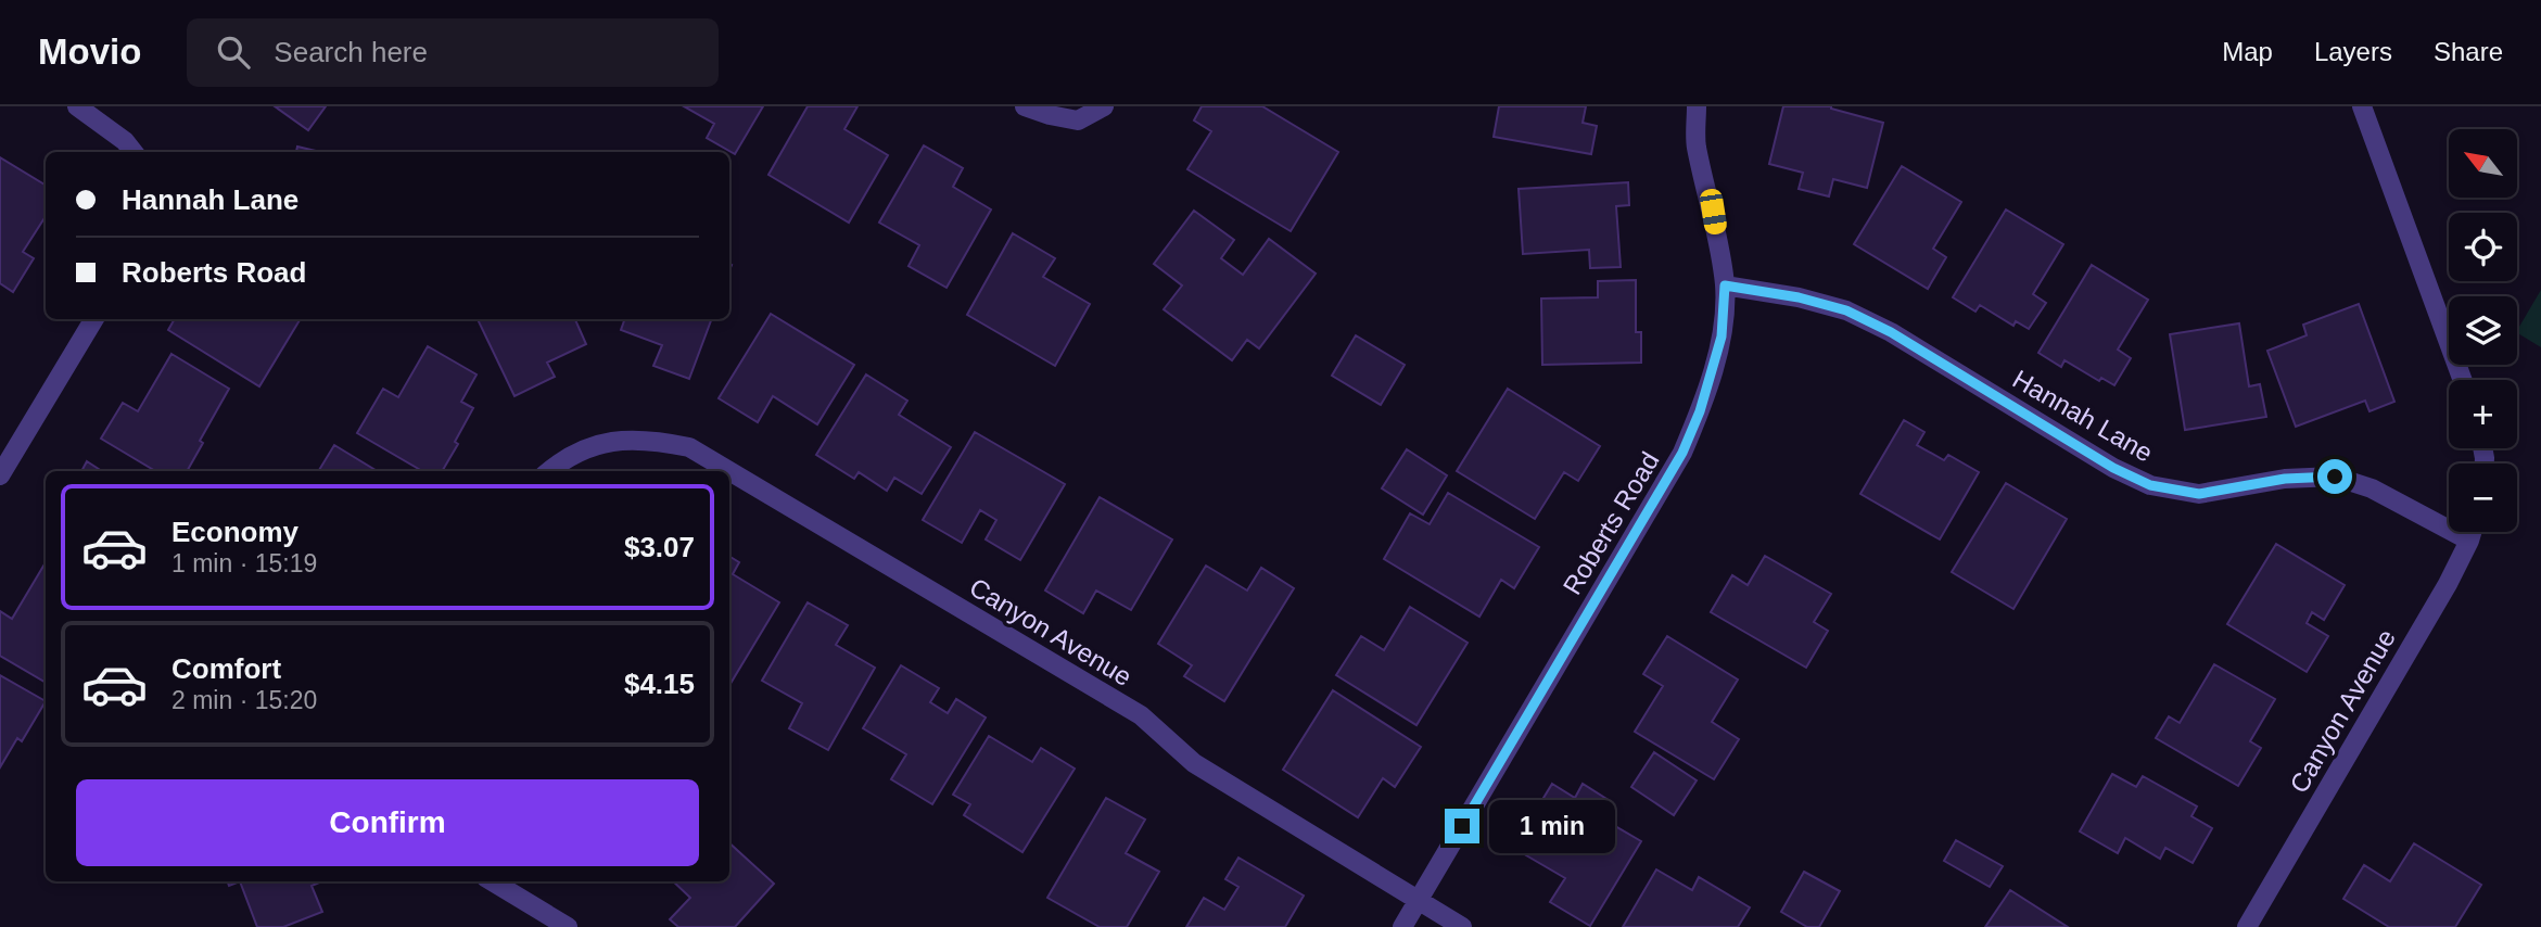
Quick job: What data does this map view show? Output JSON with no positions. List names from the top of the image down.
{
  "streets": {
    "street": ["Hannah Lane", "Roberts Road", "Canyon Avenue"]
  },
  "crossings": [
    ["Hannah Lane", "Roberts Road"],
    ["Hannah Lane", "Canyon Avenue"],
    ["Roberts Road", "Canyon Avenue"]
  ],
  "north": "top left",
  "page": {
    "header": "Movio",
    "search": "Search here",
    "nav": ["Map", "Layers", "Share"],
    "map_buttons": ["+", "−"],
    "banner": ["Hannah Lane", "Roberts Road"],
    "list": [
      {
        "name": "Economy",
        "note": "1 min · 15:19",
        "value": "$3.07"
      },
      {
        "name": "Comfort",
        "note": "2 min · 15:20",
        "value": "$4.15"
      }
    ],
    "buttons": "Confirm",
    "bubble": "1 min"
  }
}
